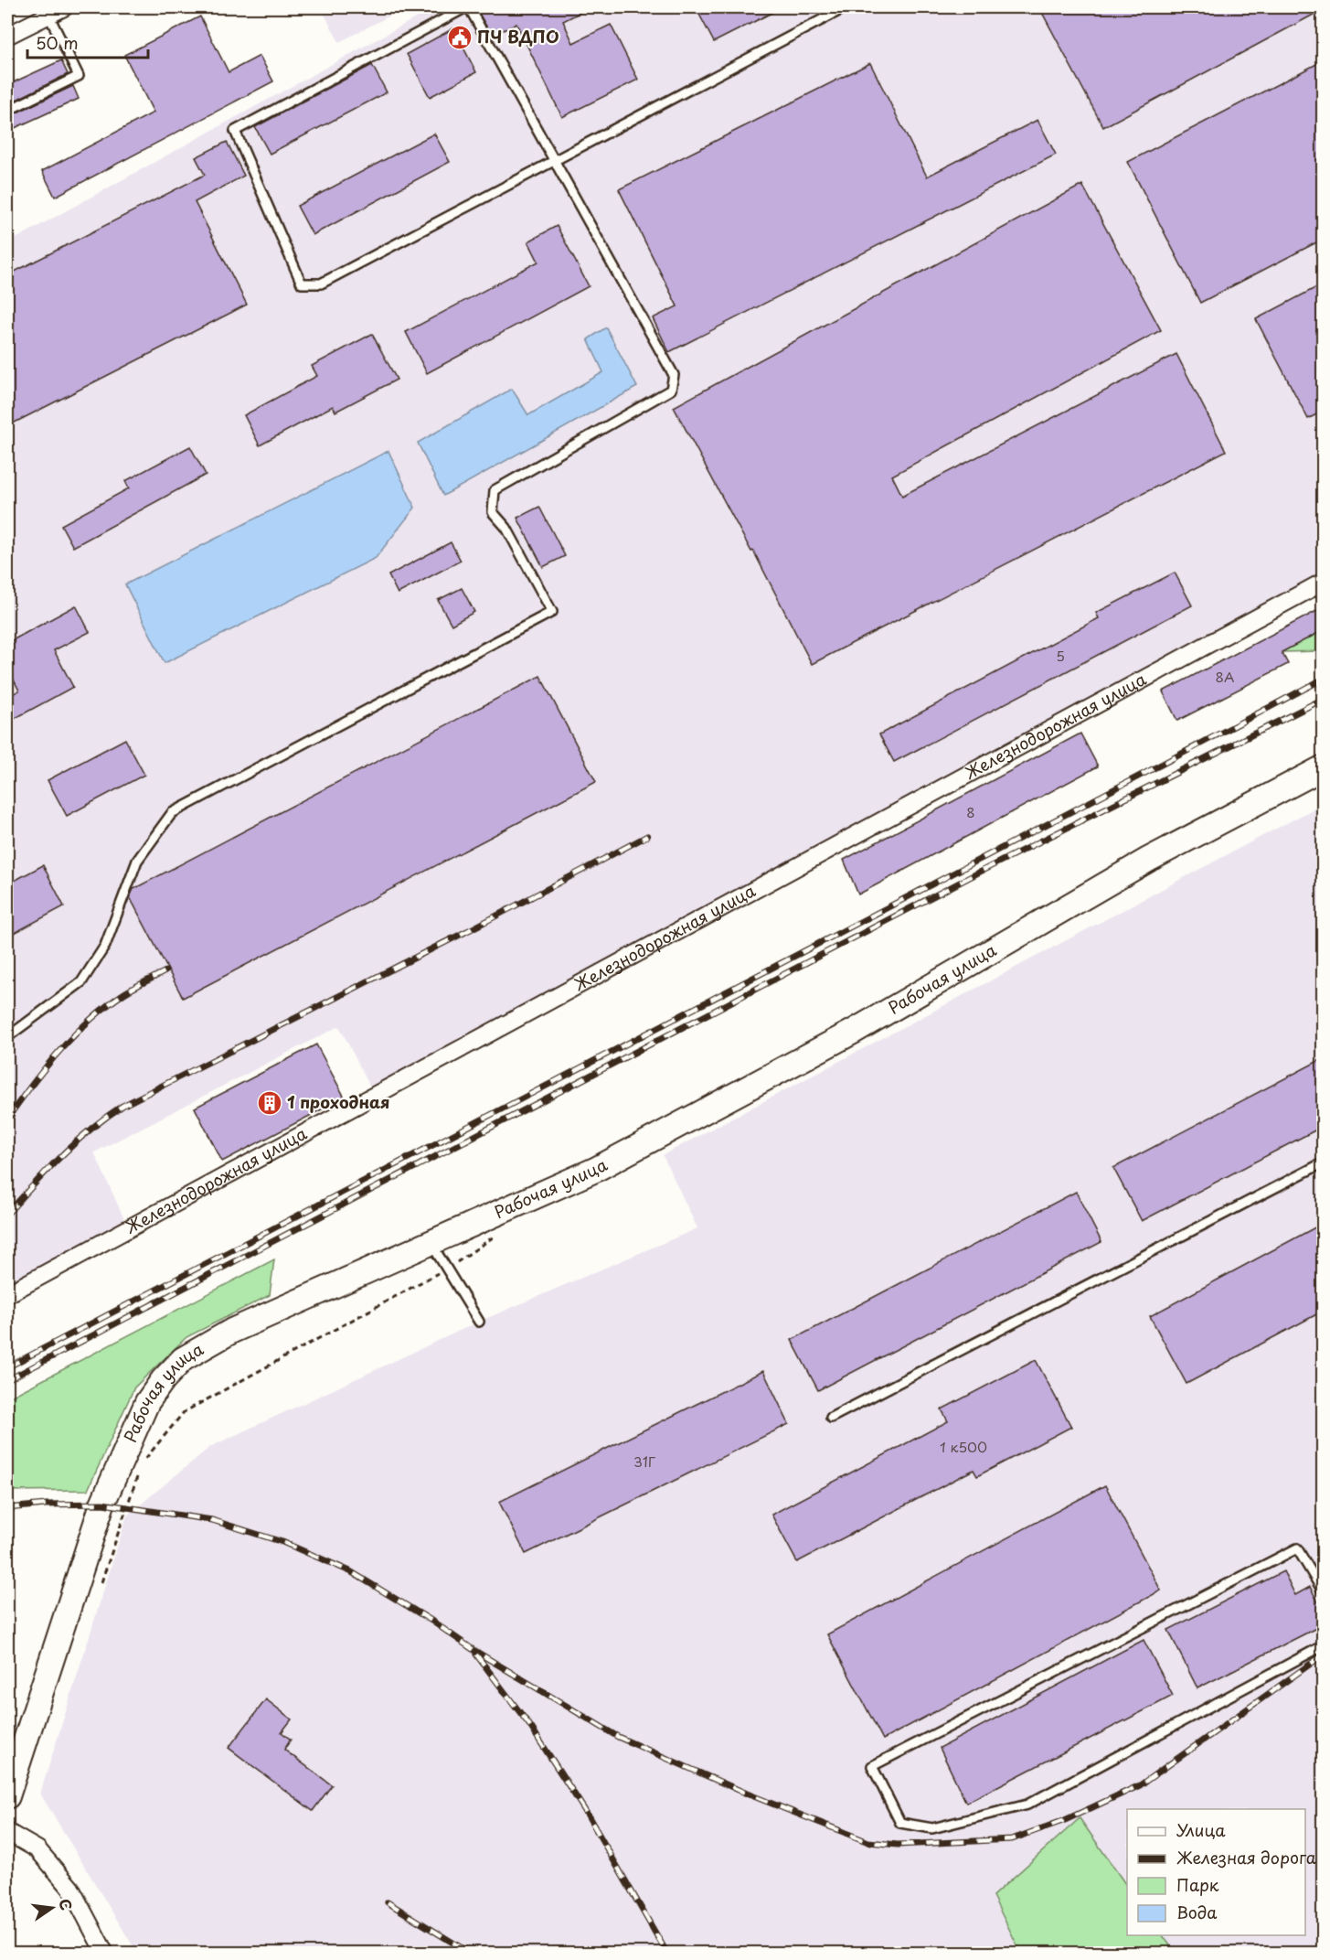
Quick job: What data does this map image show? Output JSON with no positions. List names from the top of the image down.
{
  "streets": {
    "street": ["Железнодорожная улица", "Рабочая улица"]
  },
  "places": {
    "public building": ["ПЧ ВДПО"],
    "building": ["1 проходная"]
  },
  "house_numbers": [
    "5",
    "8А",
    "8",
    "1 к500",
    "31Г"
  ],
  "legend": [
    "Улица",
    "Железная дорога",
    "Парк",
    "Вода"
  ],
  "scale_bar": "50 m",
  "north": "right"
}
